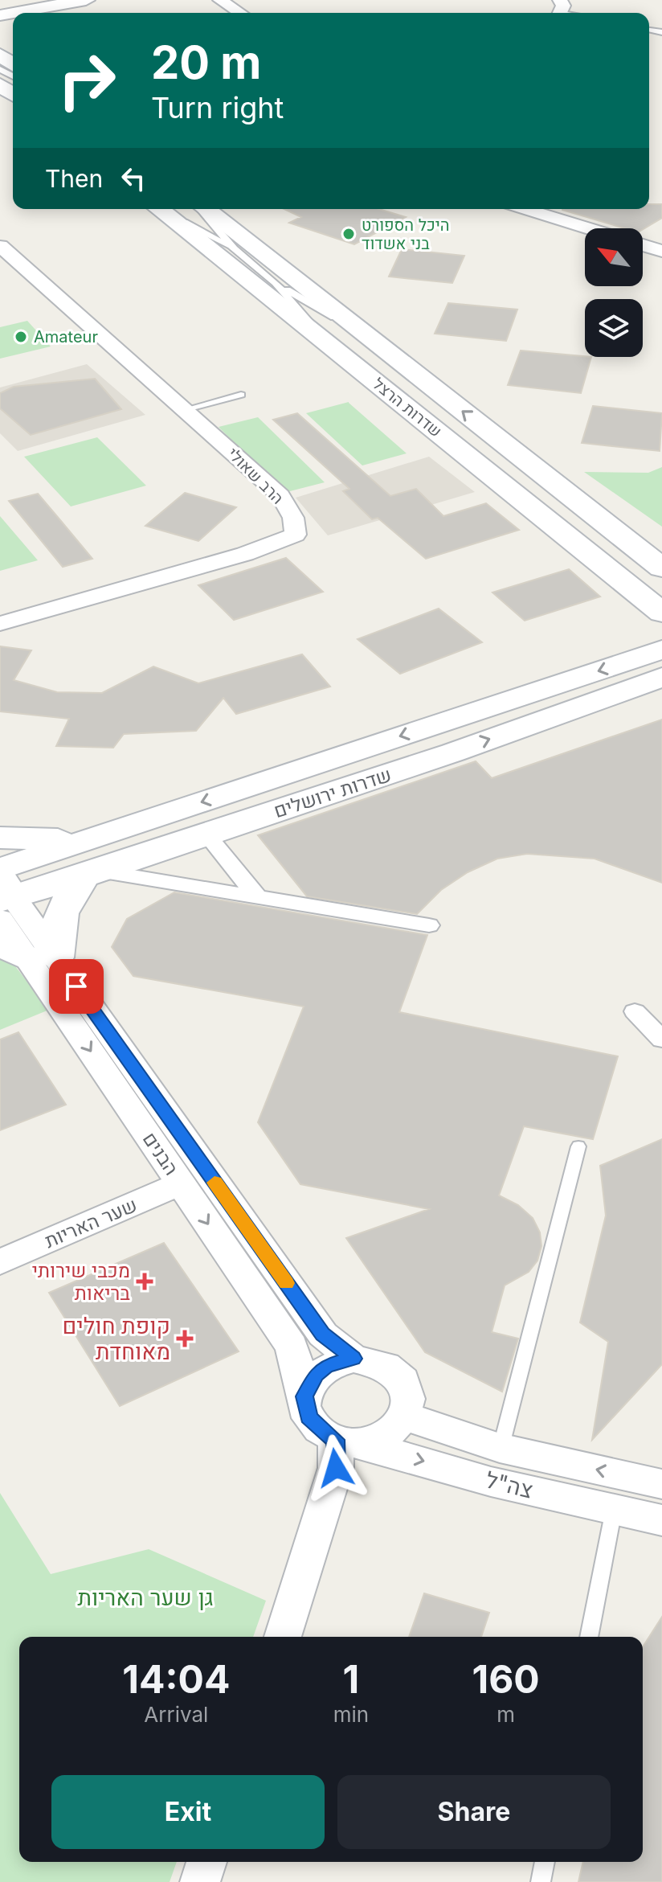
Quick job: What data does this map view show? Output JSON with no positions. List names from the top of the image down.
{
  "streets": {
    "main road": ["שדרות הרצל", "שדרות ירושלים"],
    "street": [
      "הרב שאולי",
      "הבנים",
      "שער האריות",
      "צה\"ל"
    ]
  },
  "crossings": [
    ["שדרות ירושלים", "הבנים"],
    ["הבנים", "שער האריות"],
    ["הבנים", "צה\"ל"]
  ],
  "parks": ["גן שער האריות"],
  "places": {
    "other": ["היכל הספורט בני אשדוד", "Amateur"],
    "health": ["מכבי שירותי בריאות", "קופת חולים מאוחדת"]
  },
  "north": "top left",
  "page": {
    "turn": ["20 m", "Turn right"],
    "then": "Then",
    "eta": [
      "14:04",
      "Arrival",
      "1",
      "min",
      "160",
      "m"
    ],
    "buttons": ["Exit", "Share"]
  }
}
